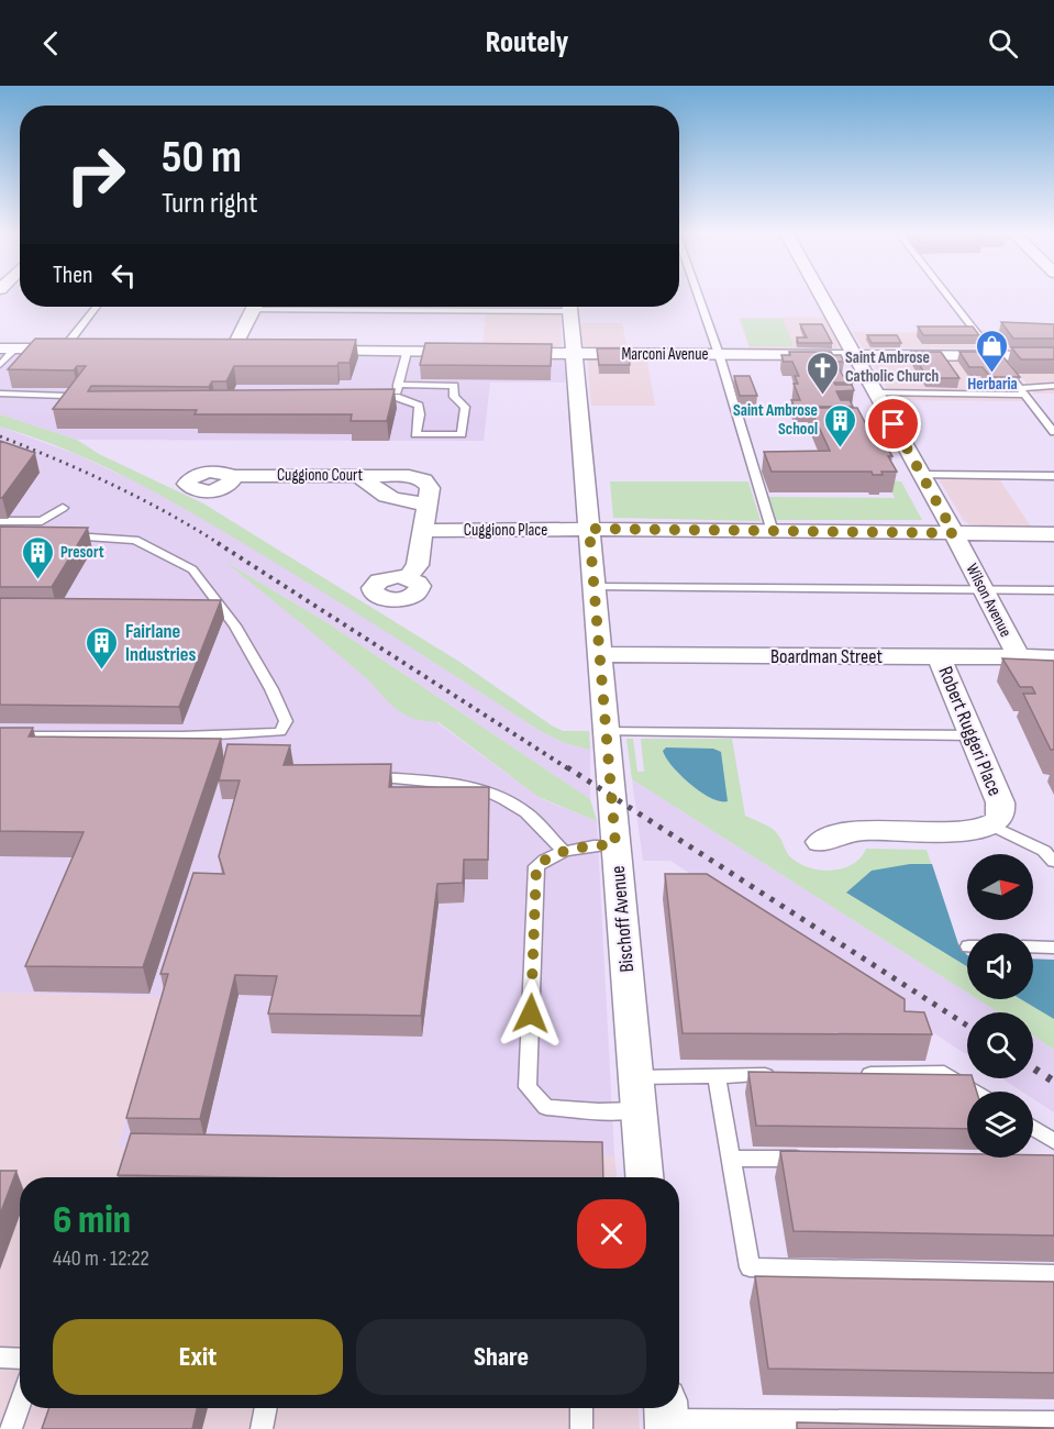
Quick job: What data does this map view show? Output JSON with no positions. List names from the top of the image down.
{
  "streets": {
    "street": [
      "Marconi Avenue",
      "Cuggiono Court",
      "Cuggiono Place",
      "Wilson Avenue",
      "Boardman Street",
      "Robert Ruggeri Place",
      "Bischoff Avenue"
    ]
  },
  "crossings": [
    ["Marconi Avenue", "Wilson Avenue"],
    ["Marconi Avenue", "Bischoff Avenue"],
    ["Cuggiono Place", "Wilson Avenue"],
    ["Cuggiono Place", "Bischoff Avenue"],
    ["Wilson Avenue", "Boardman Street"],
    ["Boardman Street", "Robert Ruggeri Place"],
    ["Boardman Street", "Bischoff Avenue"]
  ],
  "places": {
    "shop": ["Herbaria"],
    "church": ["Saint Ambrose Catholic Church"],
    "building": ["Saint Ambrose School", "Presort", "Fairlane Industries"]
  },
  "north": "right",
  "page": {
    "header": "Routely",
    "turn": ["50 m", "Turn right"],
    "then": "Then",
    "heading": ["6 min", "440 m · 12:22"],
    "buttons": ["Exit", "Share"]
  }
}
